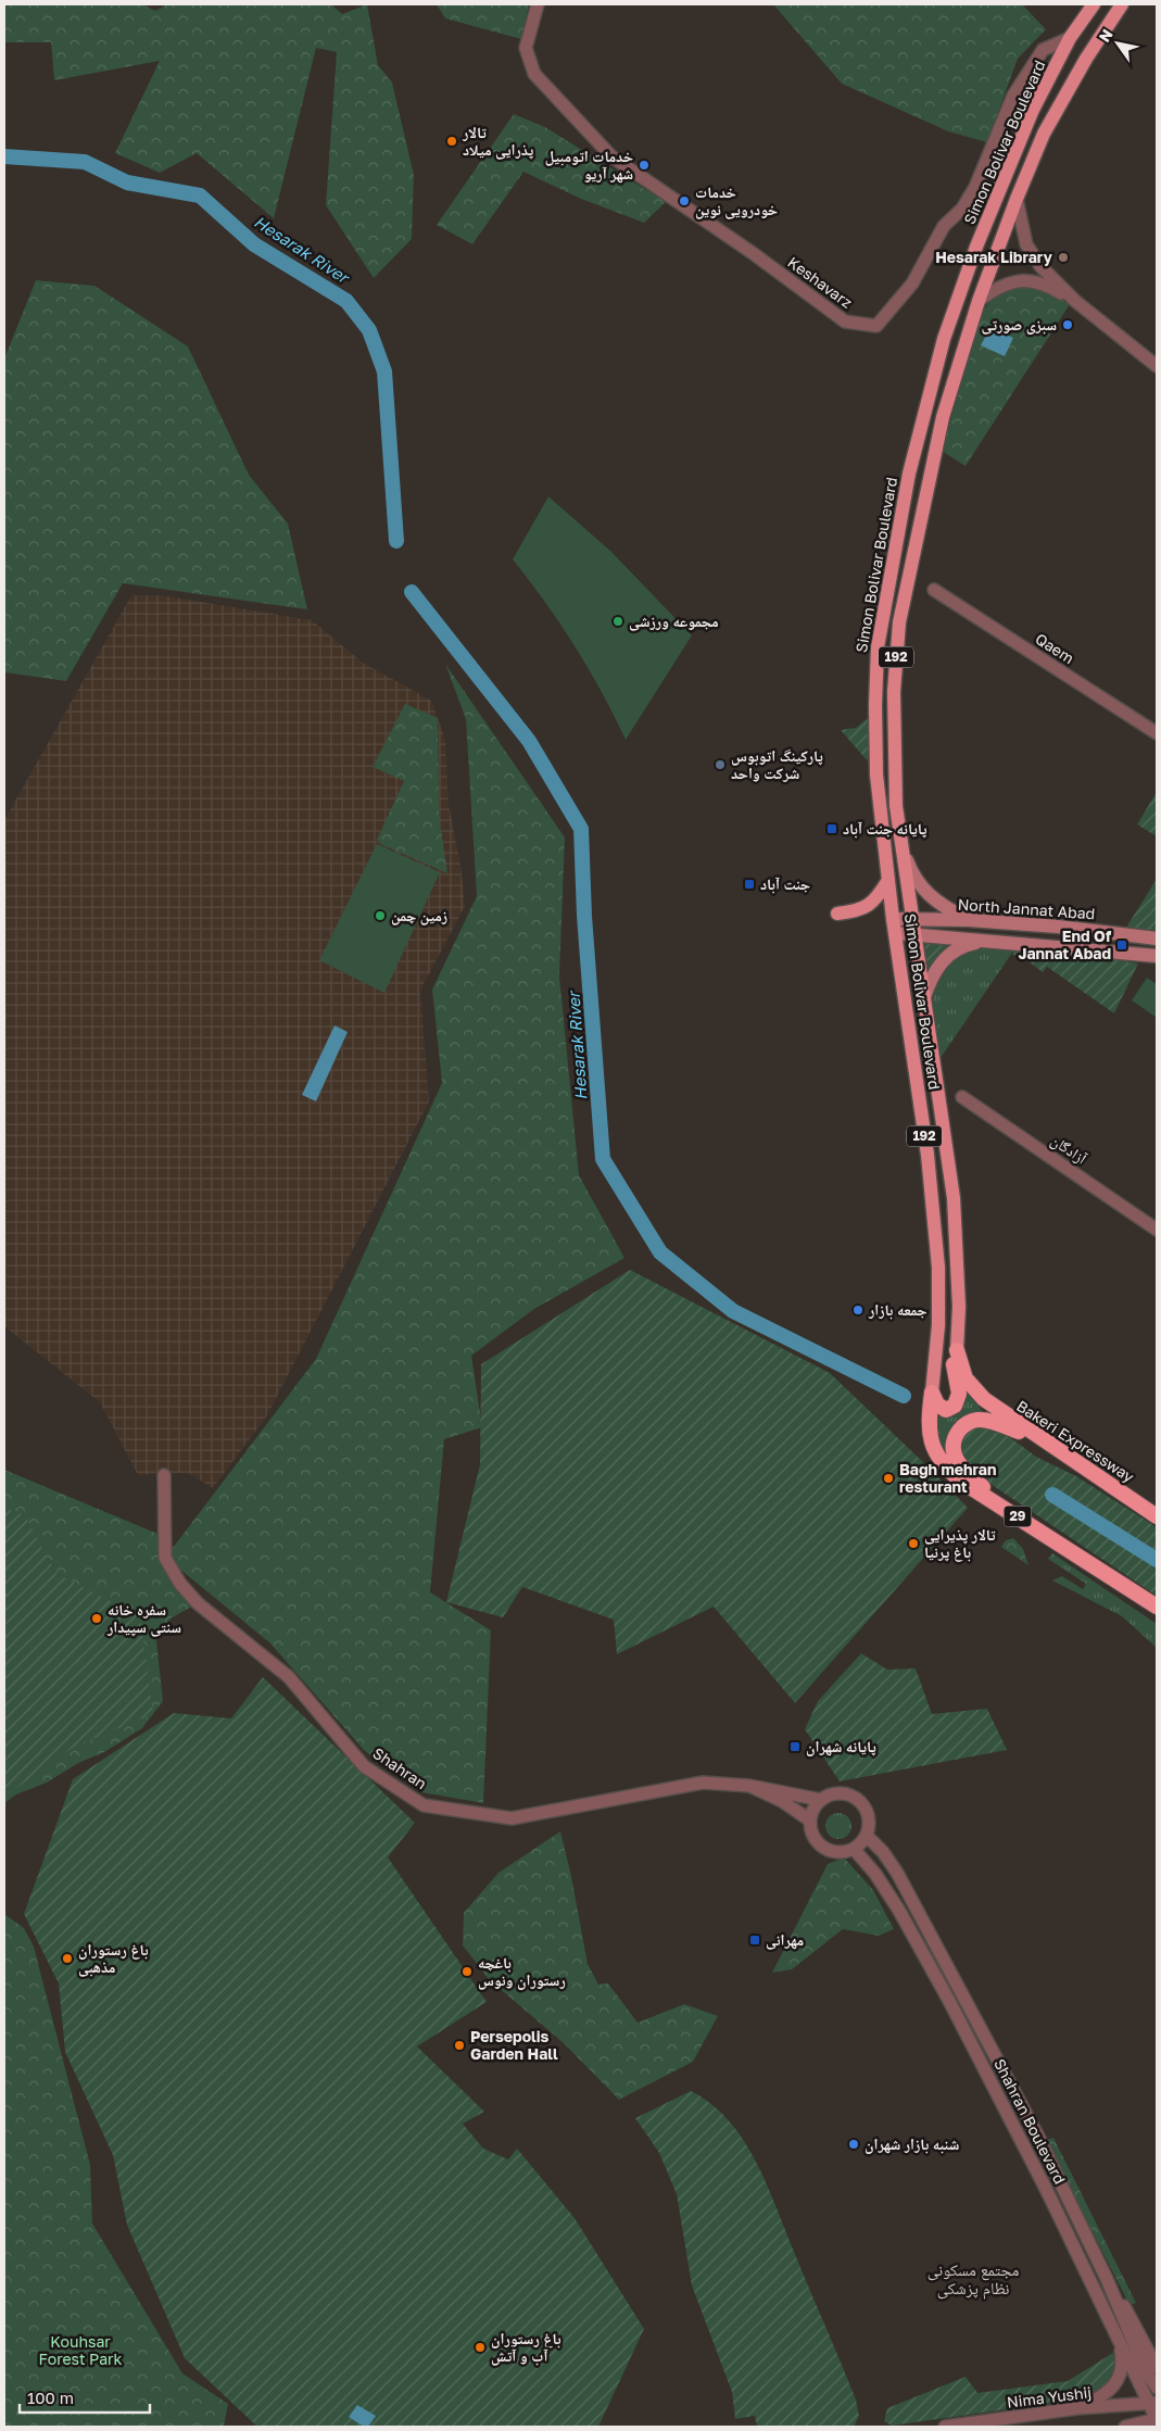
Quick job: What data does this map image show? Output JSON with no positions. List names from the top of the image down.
{
  "streets": {
    "highway": ["Bakeri Expressway", "29"],
    "main road": ["Simon Bolivar Boulevard", "192", "North Jannat Abad"],
    "street": [
      "Keshavarz",
      "Qaem",
      "آزادگان",
      "Shahran",
      "Shahran Boulevard",
      "Nima Yushij"
    ]
  },
  "crossings": [
    ["Simon Bolivar Boulevard", "Keshavarz"],
    ["Simon Bolivar Boulevard", "North Jannat Abad"],
    ["Simon Bolivar Boulevard", "Bakeri Expressway"],
    ["Simon Bolivar Boulevard", "29"],
    ["Shahran Boulevard", "Nima Yushij"]
  ],
  "districts": ["مجتمع مسکونی نظام پزشکی"],
  "water": ["Hesarak River"],
  "parks": ["Kouhsar Forest Park"],
  "places": {
    "other": [
      "تالار پذرایی میلاد",
      "خدمات اتومبیل شهر آریو",
      "خدمات خودرویی نوین",
      "Hesarak Library",
      "سبزی صورتی",
      "مجموعه ورزشی",
      "پارکینگ اتوبوس شرکت واحد",
      "زمین چمن",
      "جمعه بازار",
      "Bagh mehran resturant",
      "تالار پذیرایی باغ پرنیا",
      "سفره خانه سنتی سپیدار",
      "باغ رستوران مذهبی",
      "باغچه رستوران ونوس",
      "Persepolis Garden Hall",
      "شنبه بازار شهران",
      "باغ رستوران آب و آتش"
    ],
    "transit": [
      "پایانه جنت آباد",
      "جنت آباد",
      "End Of Jannat Abad",
      "پایانه شهران",
      "مهرانی"
    ]
  },
  "scale_bar": "100 m",
  "north": "top left"
}
